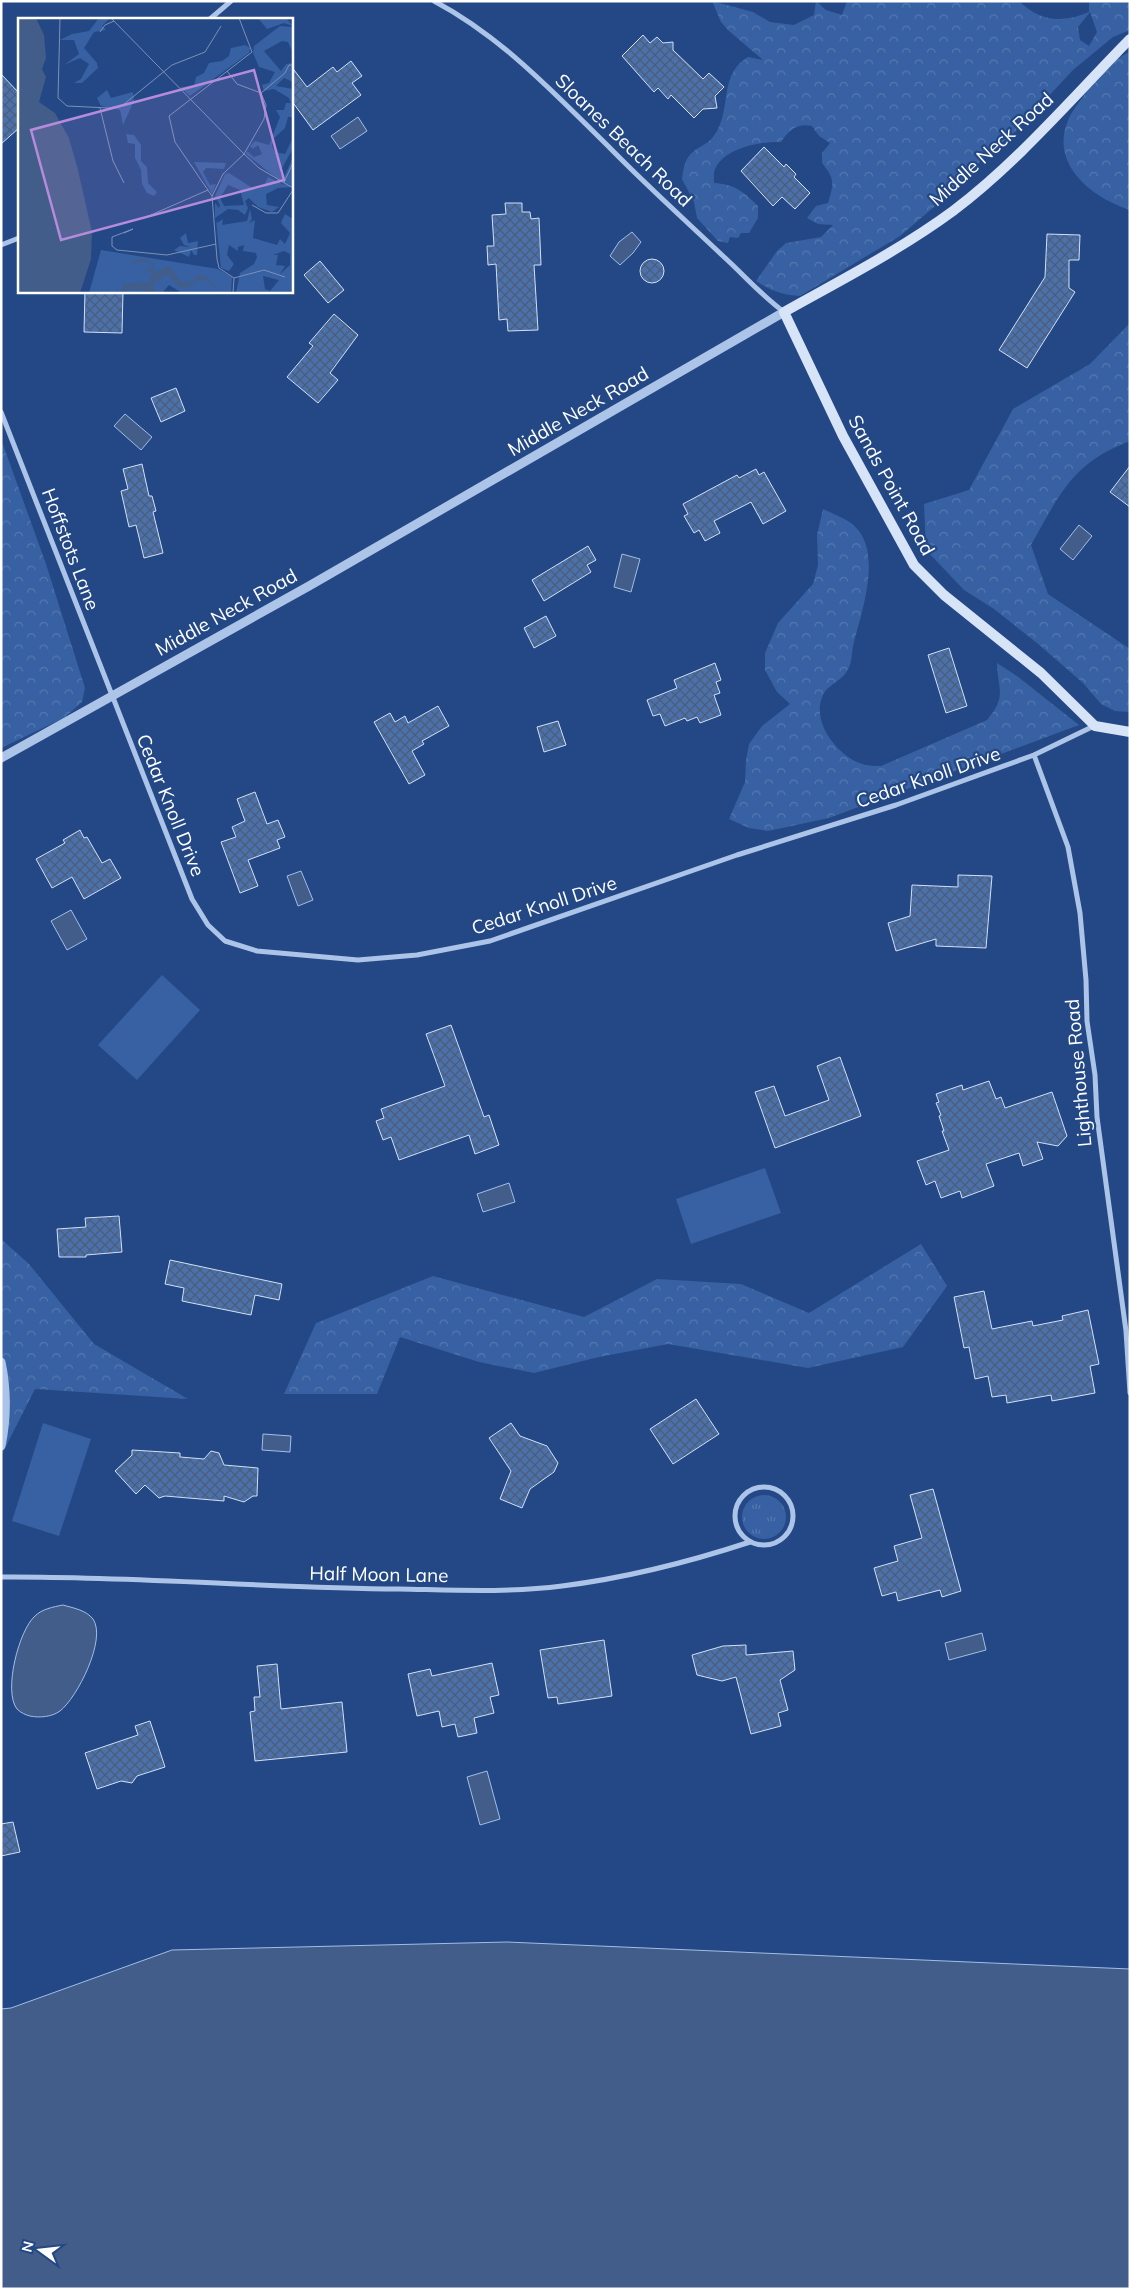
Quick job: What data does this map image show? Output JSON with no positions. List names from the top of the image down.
{
  "streets": {
    "main road": ["Middle Neck Road", "Sands Point Road"],
    "street": [
      "Sloanes Beach Road",
      "Hoffstots Lane",
      "Cedar Knoll Drive",
      "Lighthouse Road",
      "Half Moon Lane"
    ]
  },
  "crossings": [
    ["Sloanes Beach Road", "Middle Neck Road"],
    ["Sloanes Beach Road", "Sands Point Road"],
    ["Middle Neck Road", "Sands Point Road"],
    ["Middle Neck Road", "Hoffstots Lane"],
    ["Middle Neck Road", "Cedar Knoll Drive"],
    ["Hoffstots Lane", "Cedar Knoll Drive"],
    ["Cedar Knoll Drive", "Lighthouse Road"]
  ],
  "north": "left"
}
